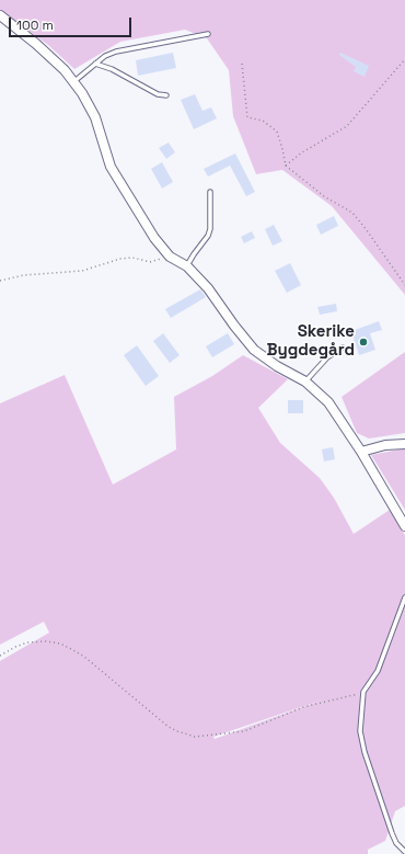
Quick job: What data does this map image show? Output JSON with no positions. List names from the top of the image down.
{
  "places": ["Skerike Bygdegård"],
  "scale_bar": "100 m"
}
